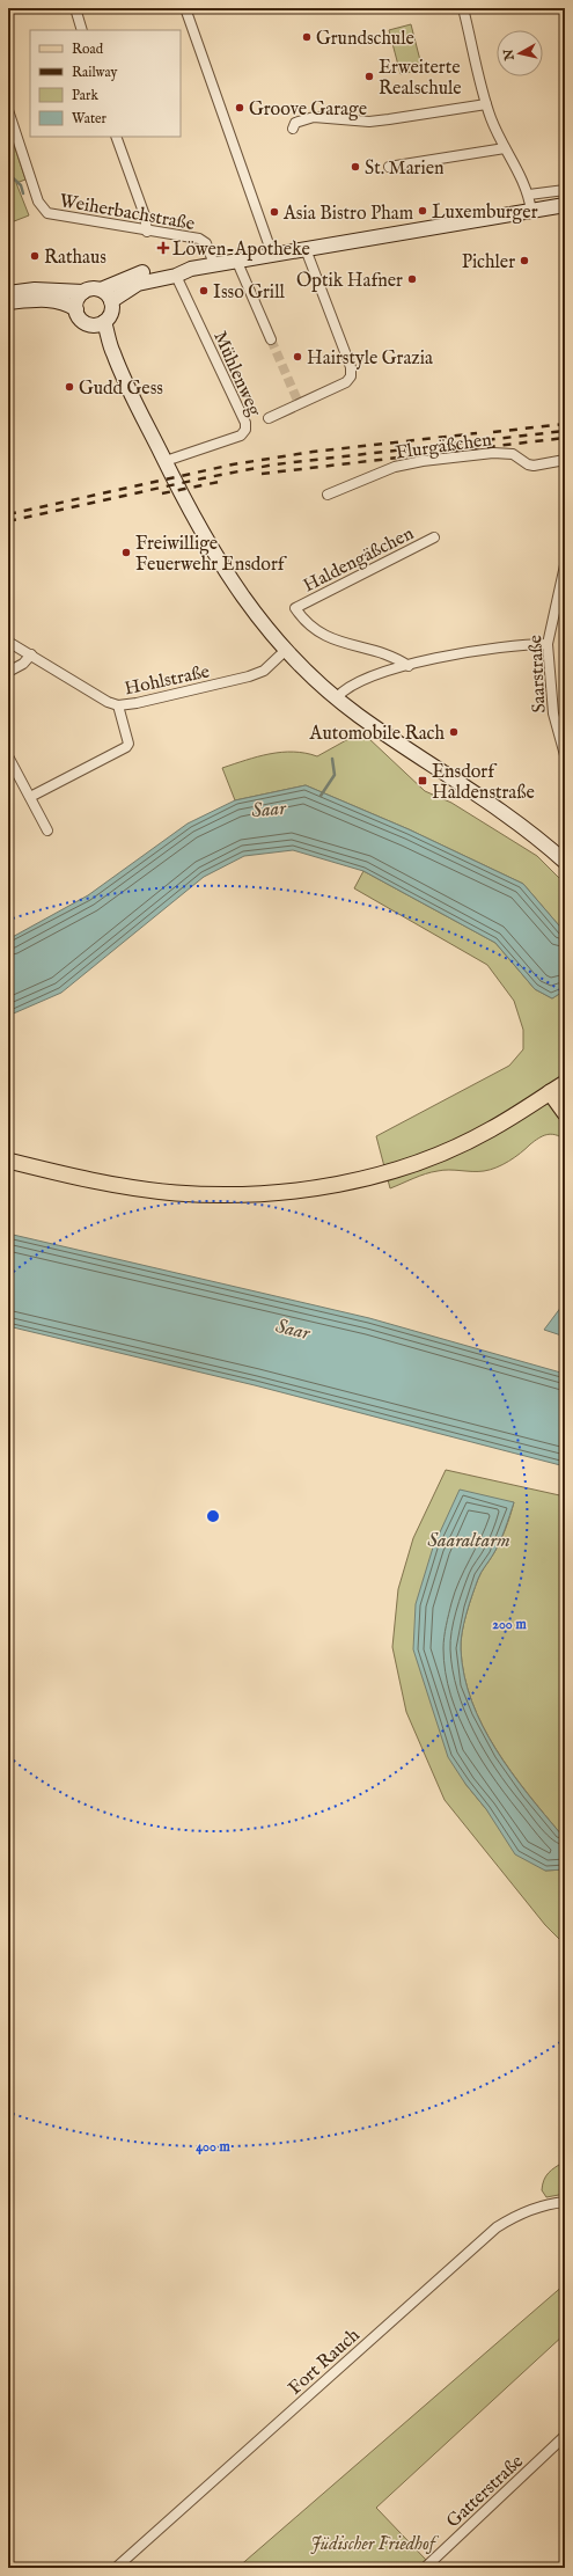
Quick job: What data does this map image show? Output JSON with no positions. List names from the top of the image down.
{
  "streets": {
    "street": [
      "Weiherbachstraße",
      "Mühlenweg",
      "Flurgäßchen",
      "Haldengäßchen",
      "Saarstraße",
      "Hohlstraße",
      "Fort Rauch",
      "Gatterstraße"
    ]
  },
  "water": ["Saar", "Saaraltarm"],
  "parks": ["Jüdischer Friedhof"],
  "places": {
    "other": [
      "Grundschule",
      "Erweiterte Realschule",
      "Groove Garage",
      "St. Marien",
      "Luxemburger",
      "Asia Bistro Pham",
      "Rathaus",
      "Pichler",
      "Optik Hafner",
      "Isso Grill",
      "Hairstyle Grazia",
      "Gudd Gess",
      "Freiwillige Feuerwehr Ensdorf",
      "Automobile Rach"
    ],
    "health": ["Löwen-Apotheke"],
    "transit": ["Ensdorf Haldenstraße"]
  },
  "legend": [
    "Road",
    "Railway",
    "Park",
    "Water"
  ],
  "north": "left",
  "rings": ["200 m", "400 m"]
}
